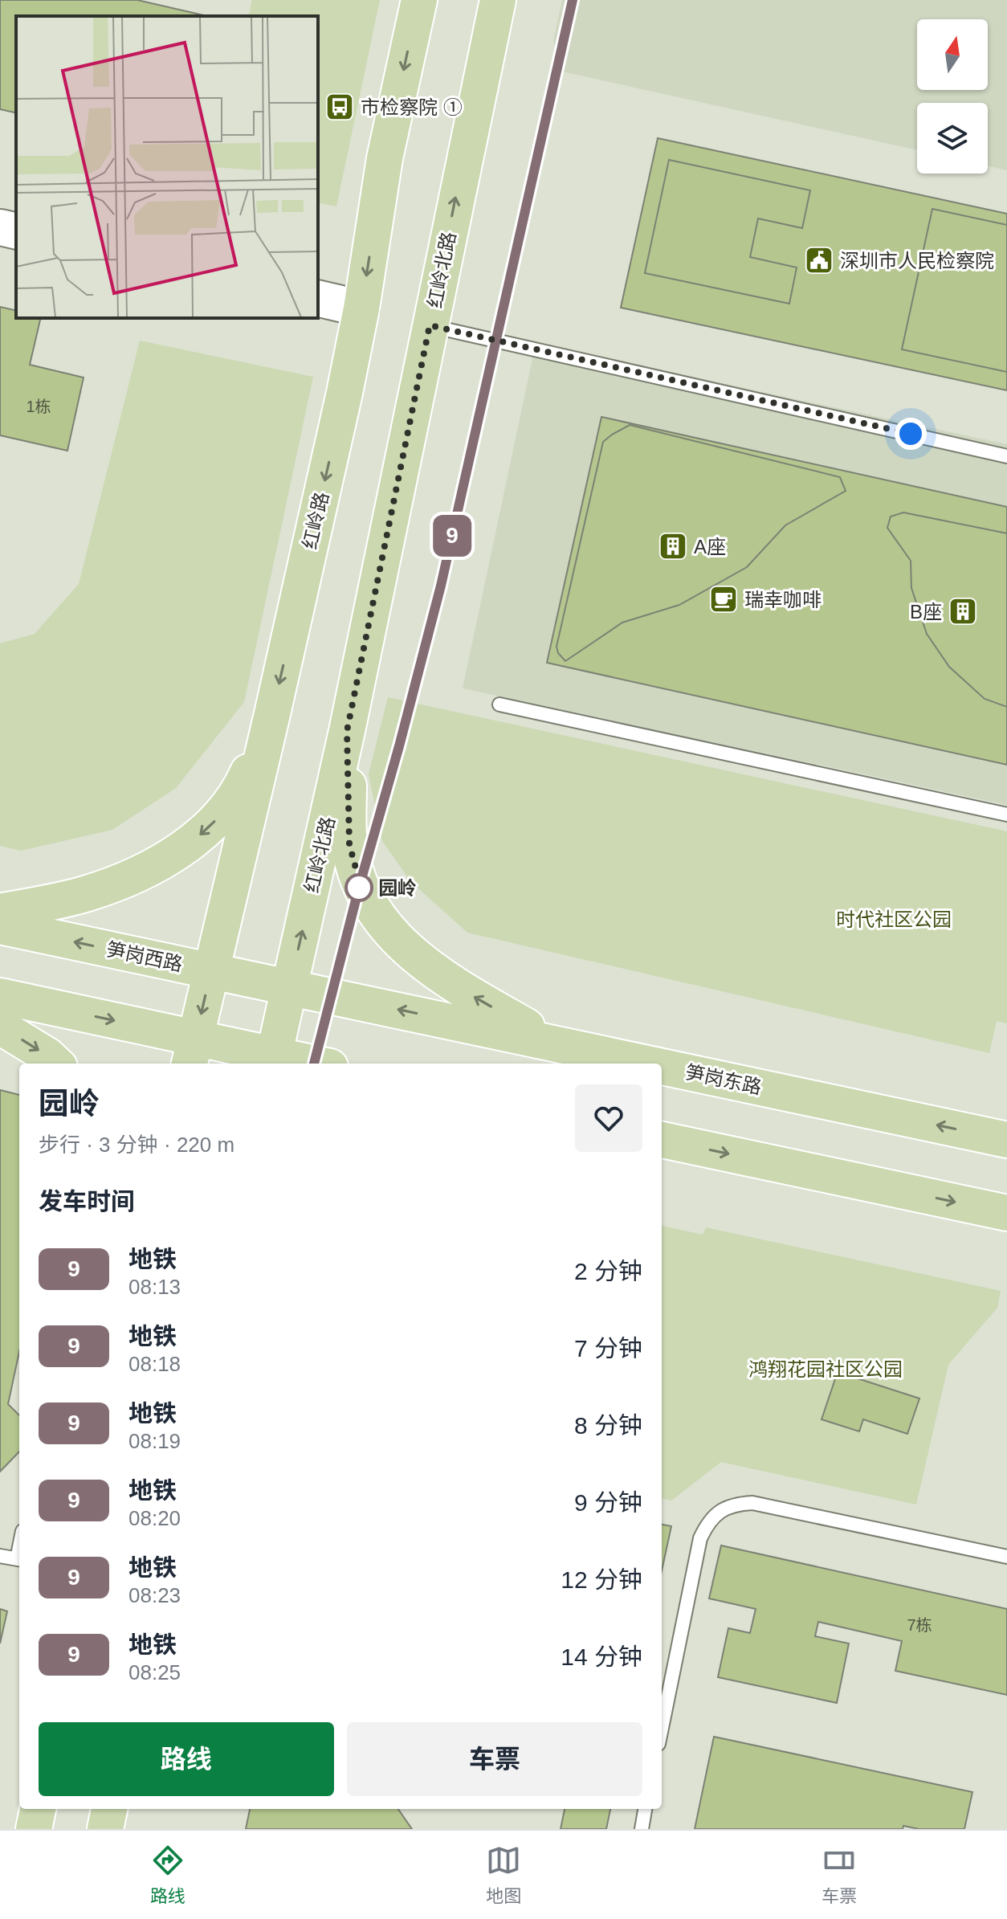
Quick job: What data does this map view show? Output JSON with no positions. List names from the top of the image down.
{
  "streets": {
    "main road": [
      "红岭北路",
      "红岭路",
      "笋岗西路",
      "笋岗东路"
    ]
  },
  "crossings": [
    ["红岭北路", "笋岗西路"],
    ["红岭北路", "笋岗东路"],
    ["红岭路", "笋岗西路"],
    ["笋岗西路", "笋岗东路"]
  ],
  "one_way": ["红岭北路", "红岭路"],
  "parks": ["时代社区公园", "鸿翔花园社区公园"],
  "places": {
    "bus stop": ["市检察院 ①"],
    "public building": ["深圳市人民检察院"],
    "building": ["A座", "B座"],
    "cafe": ["瑞幸咖啡"],
    "other": ["园岭"]
  },
  "lines": ["metro line 9"],
  "house_numbers": ["1栋", "7栋"],
  "north": "top",
  "page": {
    "on_map": "9",
    "heading": [
      ["园岭", "步行 · 3 分钟 · 220 m"],
      "发车时间"
    ],
    "list": [
      {
        "mark": "9",
        "name": "地铁",
        "note": "08:13",
        "value": "2 分钟"
      },
      {
        "mark": "9",
        "name": "地铁",
        "note": "08:18",
        "value": "7 分钟"
      },
      {
        "mark": "9",
        "name": "地铁",
        "note": "08:19",
        "value": "8 分钟"
      },
      {
        "mark": "9",
        "name": "地铁",
        "note": "08:20",
        "value": "9 分钟"
      },
      {
        "mark": "9",
        "name": "地铁",
        "note": "08:23",
        "value": "12 分钟"
      },
      {
        "mark": "9",
        "name": "地铁",
        "note": "08:25",
        "value": "14 分钟"
      }
    ],
    "buttons": ["路线", "车票"],
    "tabs": ["路线", "地图", "车票"]
  }
}
